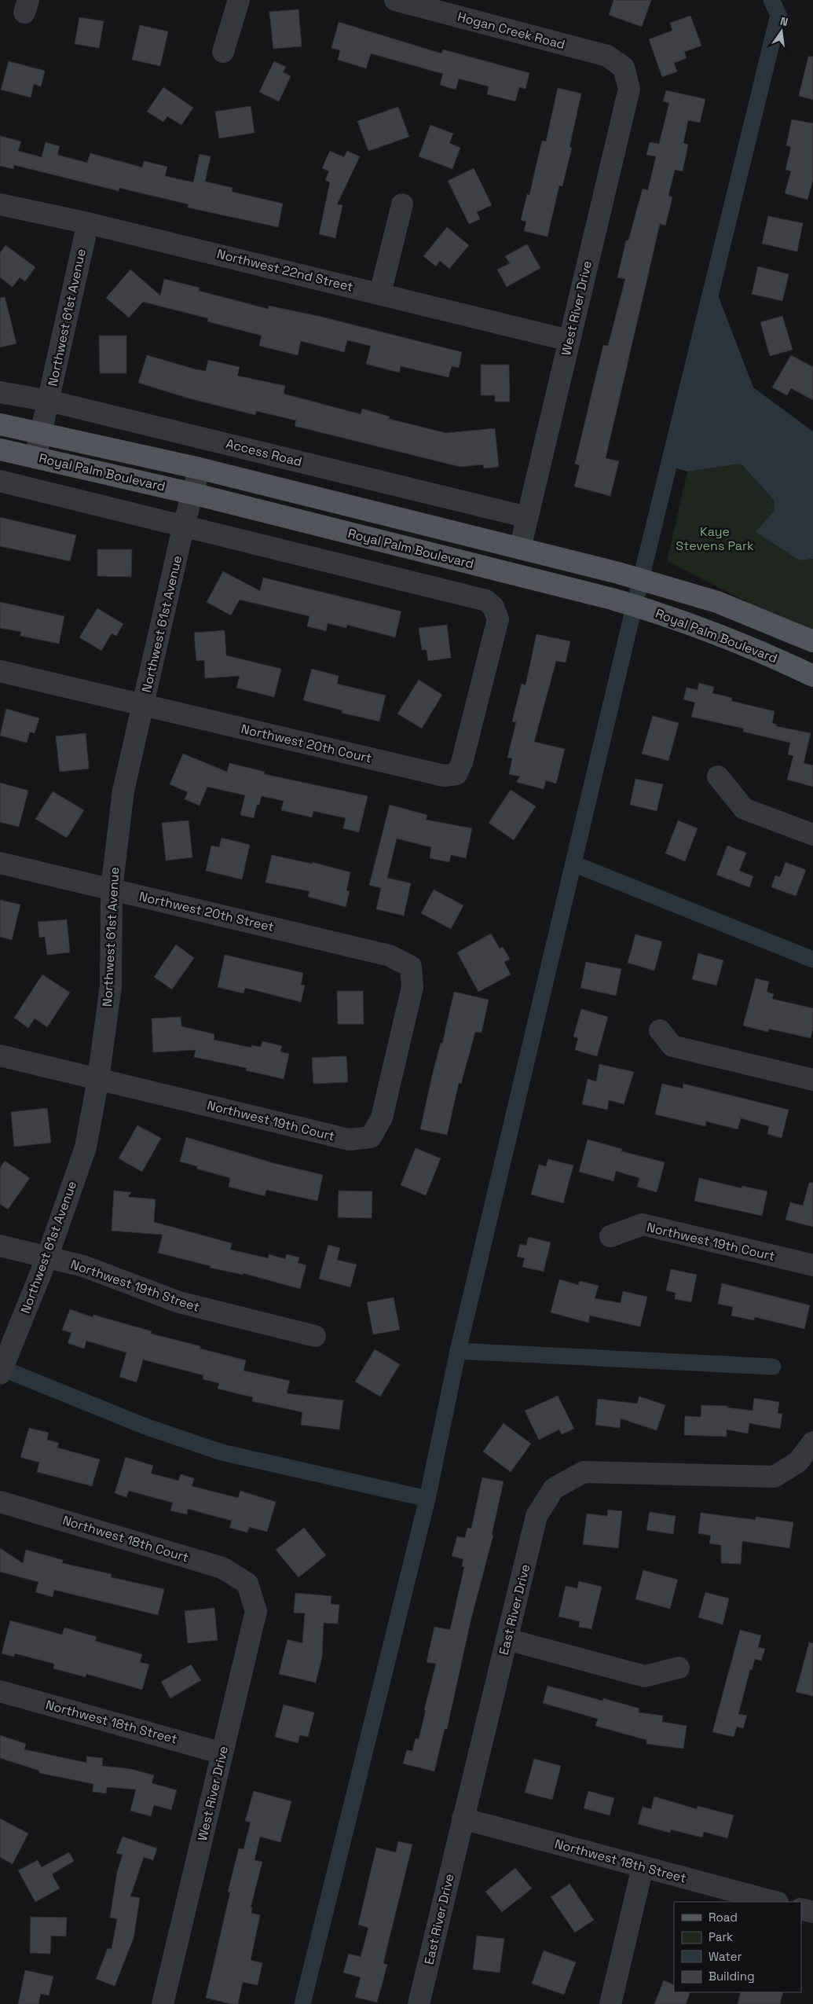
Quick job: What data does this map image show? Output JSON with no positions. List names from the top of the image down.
{
  "streets": {
    "main road": ["Royal Palm Boulevard"],
    "street": [
      "Hogan Creek Road",
      "Northwest 22nd Street",
      "West River Drive",
      "Northwest 61st Avenue",
      "Access Road",
      "Northwest 20th Court",
      "Northwest 20th Street",
      "Northwest 19th Court",
      "Northwest 19th Street",
      "Northwest 18th Court",
      "East River Drive",
      "Northwest 18th Street"
    ]
  },
  "crossings": [
    ["Hogan Creek Road", "West River Drive"],
    ["Northwest 22nd Street", "West River Drive"],
    ["Northwest 22nd Street", "Northwest 61st Avenue"],
    ["West River Drive", "Access Road"],
    ["West River Drive", "Royal Palm Boulevard"],
    ["West River Drive", "Northwest 18th Court"],
    ["West River Drive", "Northwest 18th Street"],
    ["Northwest 61st Avenue", "Access Road"],
    ["Northwest 61st Avenue", "Royal Palm Boulevard"],
    ["Northwest 61st Avenue", "Northwest 20th Court"],
    ["Northwest 61st Avenue", "Northwest 20th Street"],
    ["Northwest 61st Avenue", "Northwest 19th Court"],
    ["Northwest 61st Avenue", "Northwest 19th Street"],
    ["Northwest 20th Street", "Northwest 19th Court"],
    ["East River Drive", "Northwest 18th Street"]
  ],
  "parks": ["Kaye Stevens Park"],
  "legend": [
    "Road",
    "Park",
    "Water",
    "Building"
  ],
  "north": "top"
}
